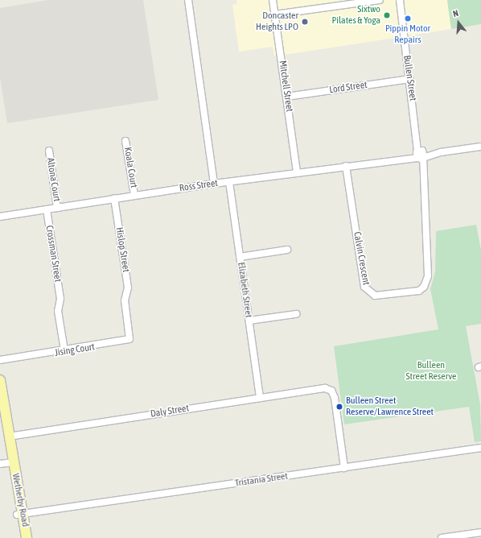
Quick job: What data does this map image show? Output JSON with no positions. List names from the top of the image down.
{
  "streets": {
    "main road": ["Wetherby Road"],
    "street": [
      "Bullen Street",
      "Mitchell Street",
      "Lord Street",
      "Koala Court",
      "Altona Court",
      "Ross Street",
      "Hislop Street",
      "Crossman Street",
      "Calvin Crescent",
      "Elizabeth Street",
      "Jising Court",
      "Daly Street",
      "Tristania Street"
    ]
  },
  "crossings": [
    ["Bullen Street", "Lord Street"],
    ["Bullen Street", "Ross Street"],
    ["Bullen Street", "Calvin Crescent"],
    ["Mitchell Street", "Lord Street"],
    ["Mitchell Street", "Ross Street"],
    ["Koala Court", "Ross Street"],
    ["Altona Court", "Ross Street"],
    ["Ross Street", "Hislop Street"],
    ["Ross Street", "Crossman Street"],
    ["Ross Street", "Calvin Crescent"],
    ["Ross Street", "Elizabeth Street"],
    ["Hislop Street", "Jising Court"],
    ["Crossman Street", "Jising Court"],
    ["Elizabeth Street", "Daly Street"],
    ["Daly Street", "Tristania Street"],
    ["Daly Street", "Wetherby Road"],
    ["Tristania Street", "Wetherby Road"]
  ],
  "parks": ["Bulleen Street Reserve"],
  "places": [
    "Sixtwo Pilates & Yoga",
    "Pippin Motor Repairs",
    "Doncaster Heights LPO",
    "Bulleen Street Reserve/Lawrence Street"
  ],
  "north": "top"
}
